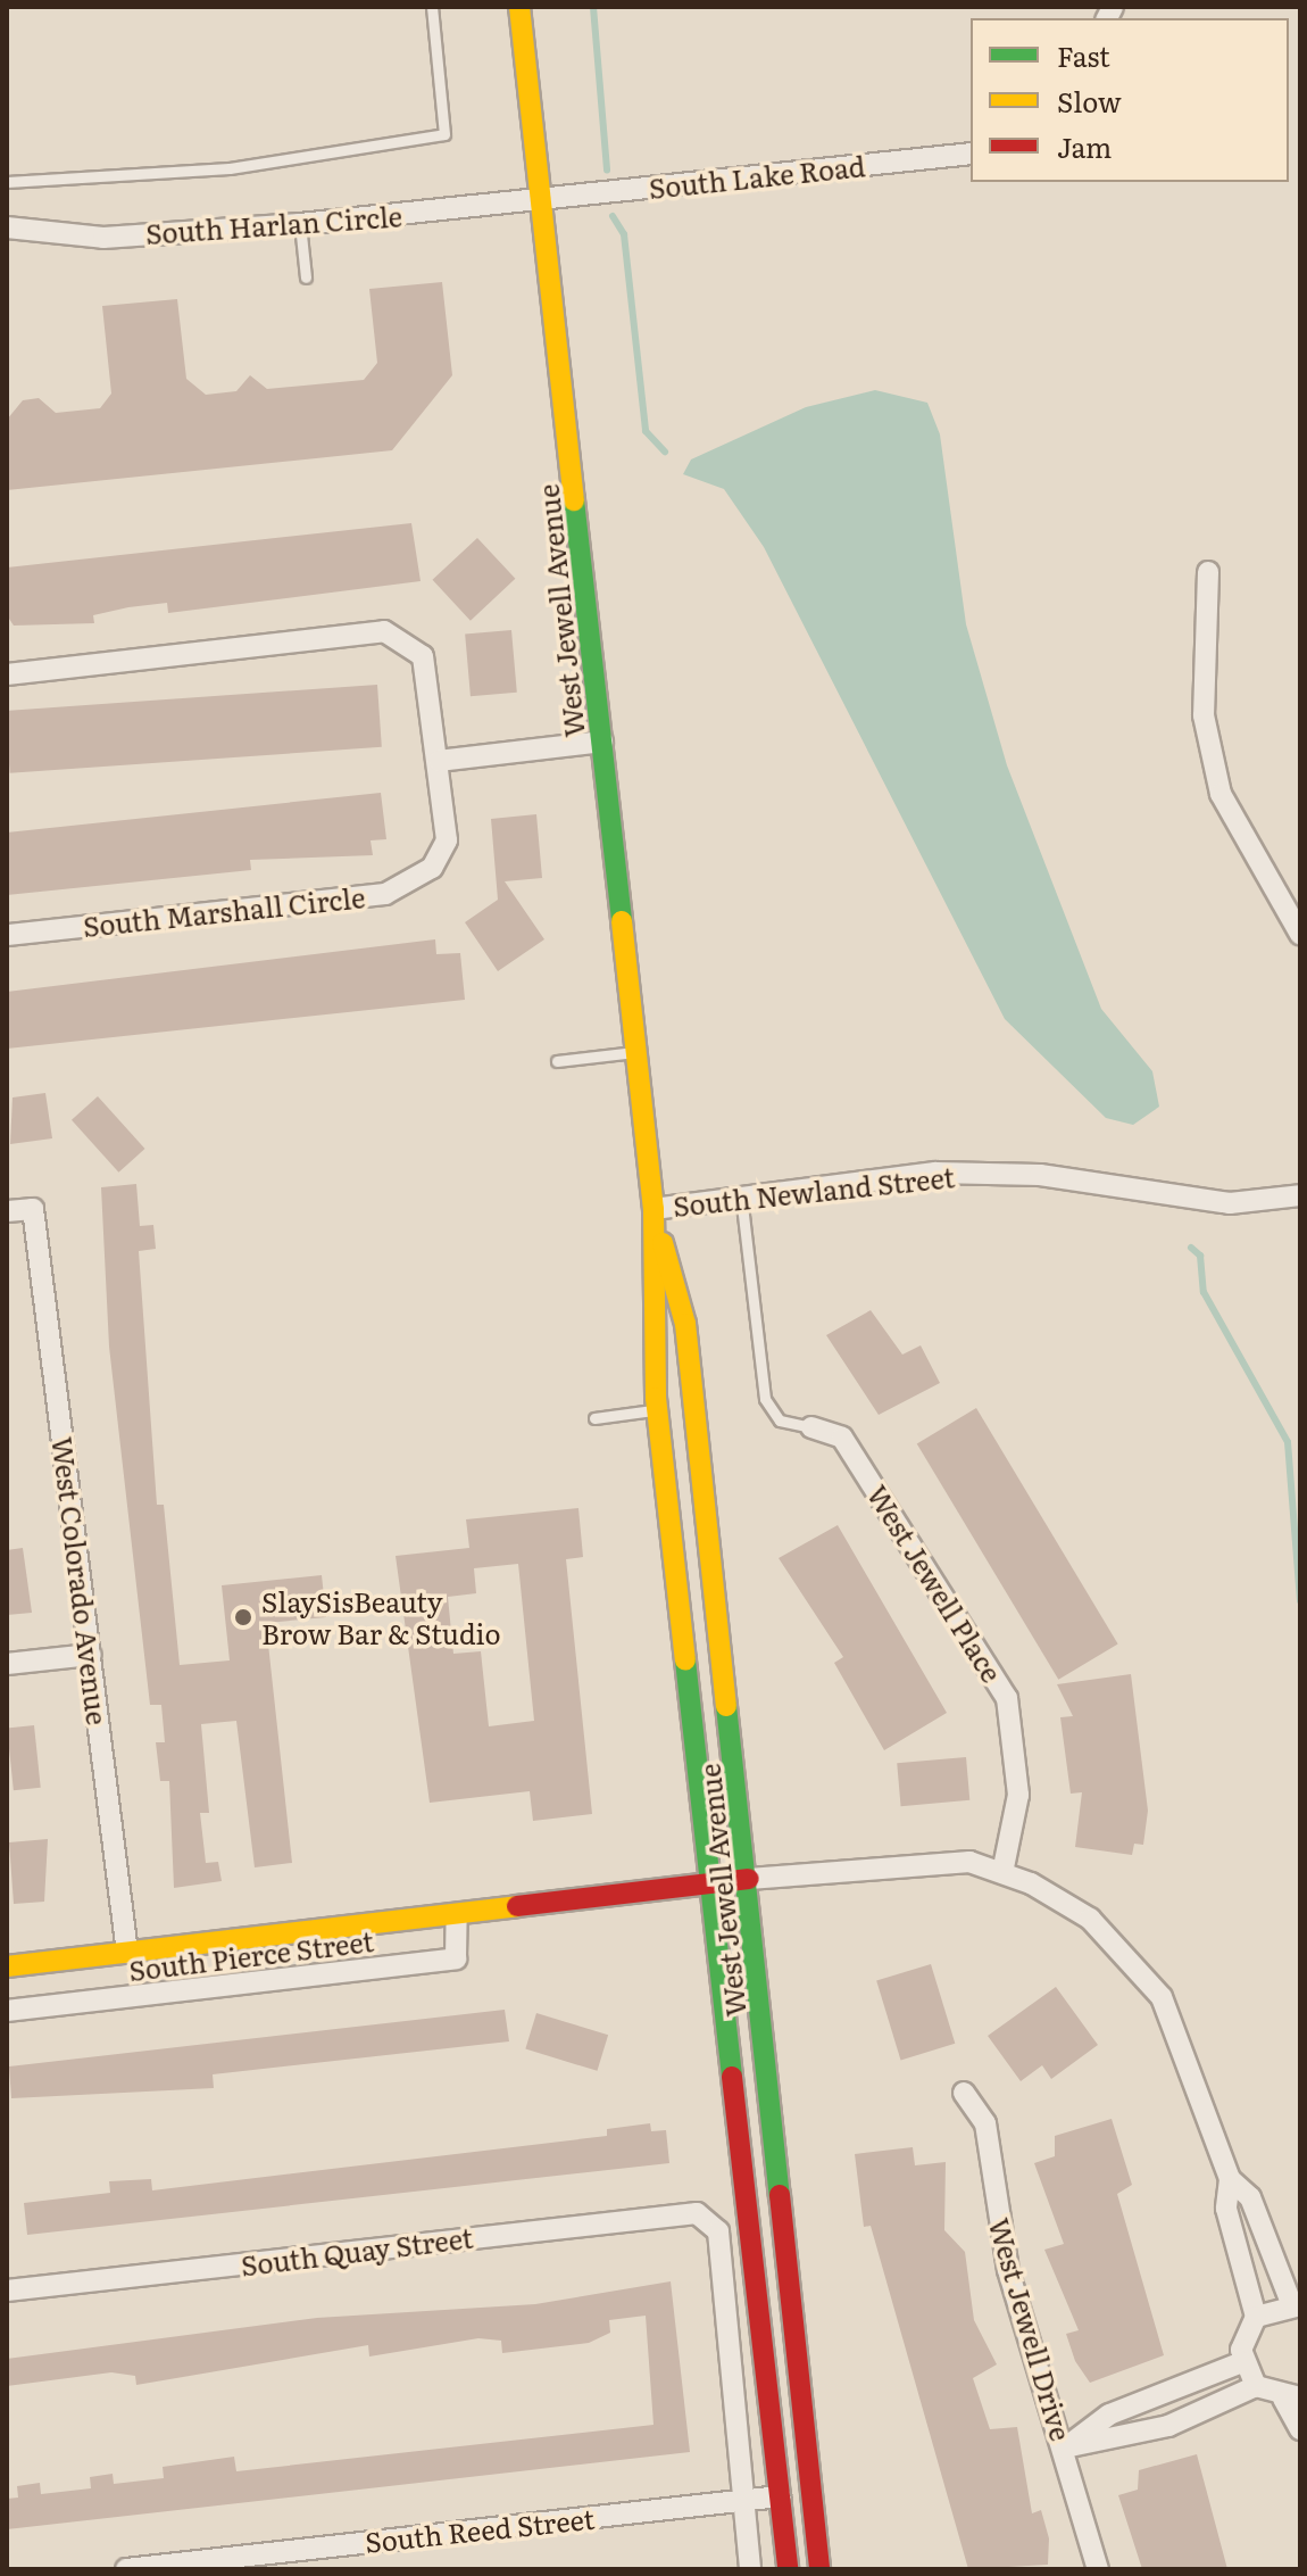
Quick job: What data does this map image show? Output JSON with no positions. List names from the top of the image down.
{
  "streets": {
    "main road": ["West Jewell Avenue", "South Pierce Street"],
    "street": [
      "South Lake Road",
      "South Harlan Circle",
      "South Marshall Circle",
      "South Newland Street",
      "West Colorado Avenue",
      "West Jewell Place",
      "South Quay Street",
      "West Jewell Drive",
      "South Reed Street"
    ]
  },
  "crossings": [
    ["South Lake Road", "South Harlan Circle"],
    ["South Lake Road", "West Jewell Avenue"],
    ["South Harlan Circle", "West Jewell Avenue"],
    ["West Jewell Avenue", "South Newland Street"],
    ["West Jewell Avenue", "South Pierce Street"],
    ["West Jewell Avenue", "South Reed Street"],
    ["West Colorado Avenue", "South Pierce Street"],
    ["West Jewell Place", "South Pierce Street"],
    ["South Quay Street", "South Reed Street"]
  ],
  "places": ["SlaySisBeauty Brow Bar & Studio"],
  "legend": ["Fast", "Slow", "Jam"]
}
